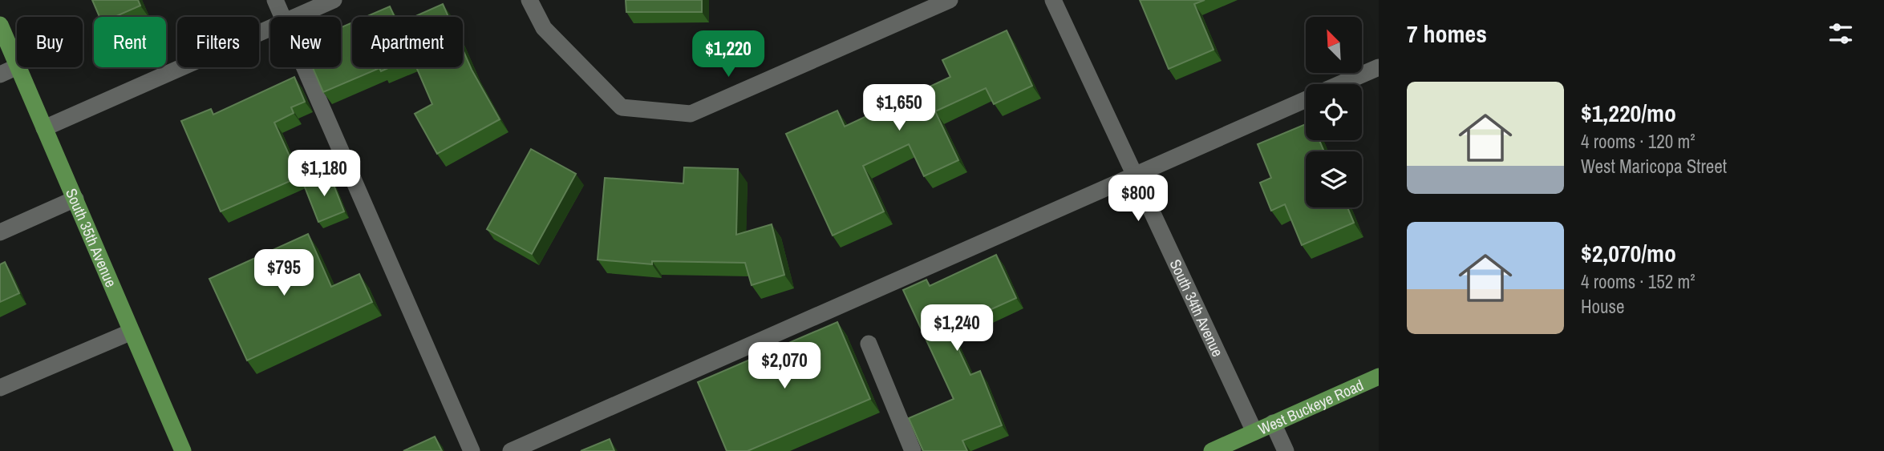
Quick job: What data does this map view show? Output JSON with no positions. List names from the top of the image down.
{
  "streets": {
    "main road": ["South 35th Avenue", "West Buckeye Road"],
    "street": ["South 34th Avenue"]
  },
  "crossings": [
    ["South 34th Avenue", "West Buckeye Road"]
  ],
  "north": "top left",
  "page": {
    "heading": "7 homes",
    "chip": [
      "Buy",
      "Rent",
      "Filters",
      "New",
      "Apartment"
    ],
    "price": [
      "$1,220",
      "$1,650",
      "$1,180",
      "$800",
      "$795",
      "$1,240",
      "$2,070"
    ],
    "list": [
      {
        "name": "$1,220/mo",
        "note": "4 rooms · 120 m² · West Maricopa Street"
      },
      {
        "name": "$2,070/mo",
        "note": "4 rooms · 152 m² · House"
      }
    ]
  }
}
